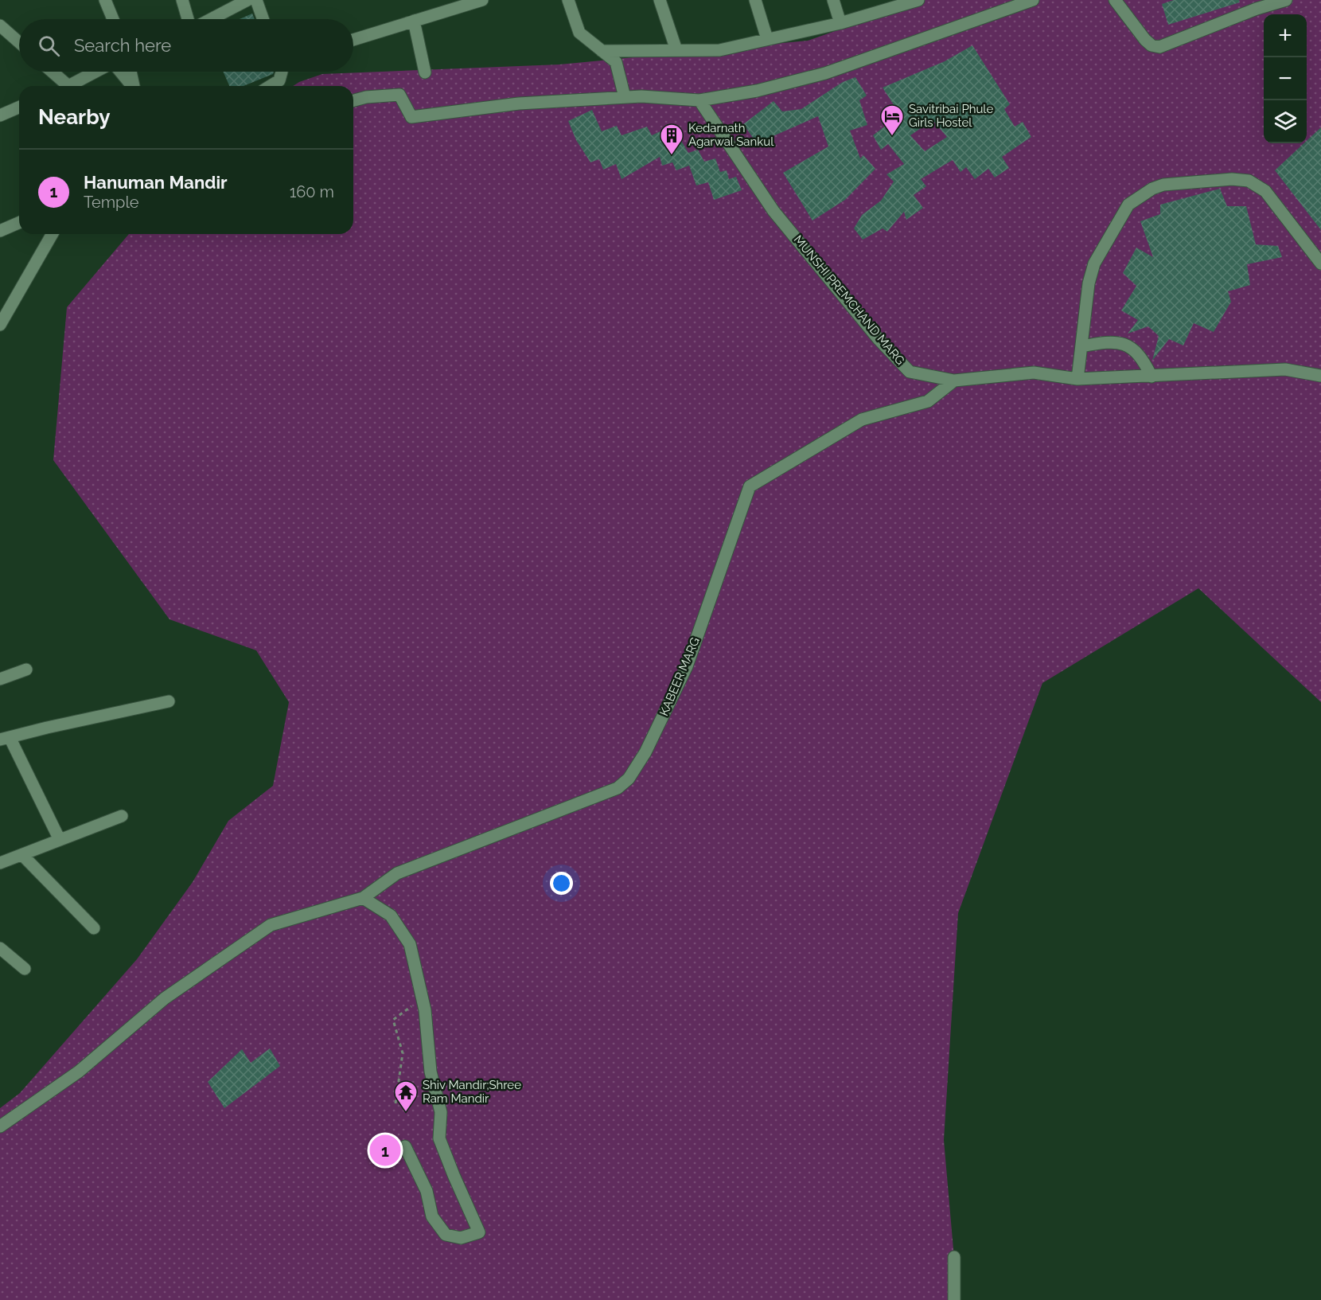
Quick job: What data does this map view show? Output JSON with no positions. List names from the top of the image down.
{
  "streets": {
    "street": ["MUNSHI PREMCHAND MARG", "KABEER MARG"]
  },
  "crossings": [
    ["MUNSHI PREMCHAND MARG", "KABEER MARG"]
  ],
  "places": {
    "hotel": ["Savitribai Phule Girls Hostel"],
    "building": ["Kedarnath Agarwal Sankul"],
    "temple": ["Shiv Mandir;Shree Ram Mandir"]
  },
  "page": {
    "map_buttons": ["+", "−"],
    "search": "Search here",
    "heading": "Nearby",
    "list": [
      {
        "mark": "1",
        "name": "Hanuman Mandir",
        "note": "Temple",
        "value": "160 m"
      }
    ],
    "pins": "1"
  }
}
